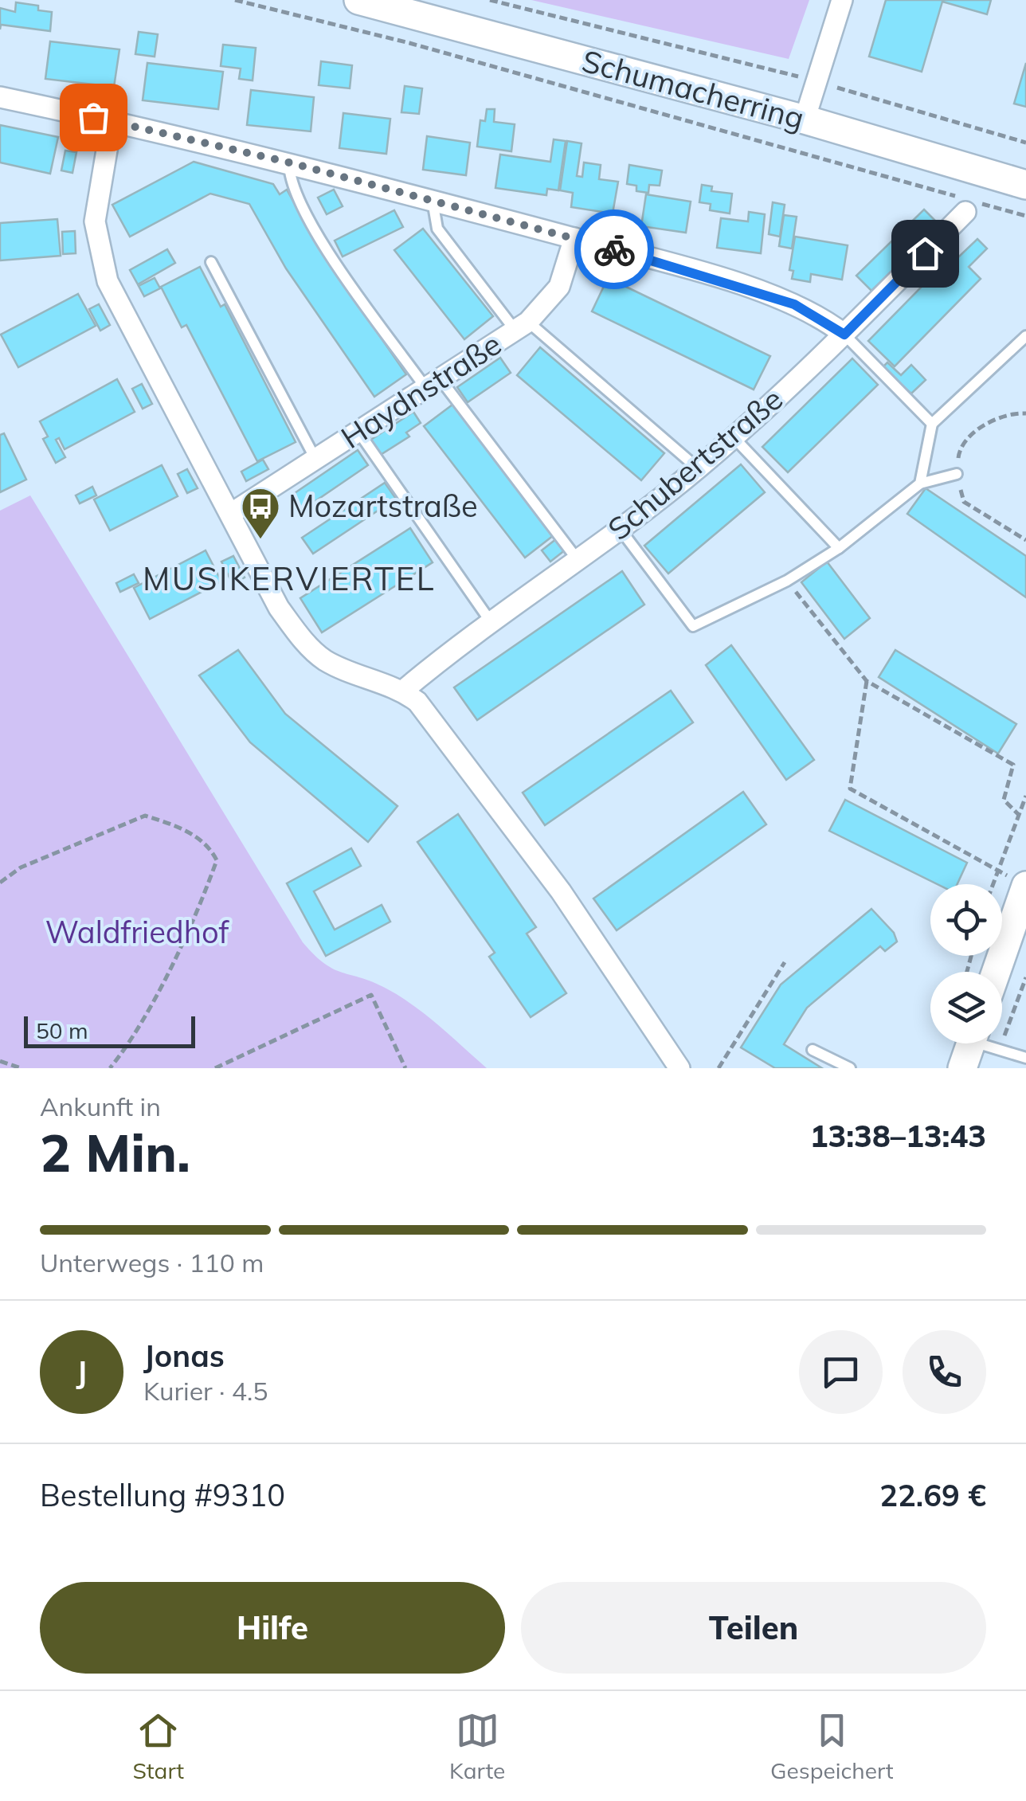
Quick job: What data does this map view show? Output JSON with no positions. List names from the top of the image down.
{
  "streets": {
    "main road": ["Schumacherring"],
    "street": ["Haydnstraße", "Schubertstraße"]
  },
  "districts": ["MUSIKERVIERTEL"],
  "parks": ["Waldfriedhof"],
  "places": {
    "bus stop": ["Mozartstraße"]
  },
  "scale_bar": "50 m",
  "page": {
    "scale": "50 m",
    "heading": ["2 Min.", "Ankunft in", "13:38–13:43"],
    "panel": [
      "Jonas",
      "Kurier · 4.5",
      "Bestellung #9310",
      "22.69 €"
    ],
    "bar": "Unterwegs · 110 m",
    "round": "J",
    "buttons": ["Hilfe", "Teilen"],
    "tabs": ["Start", "Karte", "Gespeichert"]
  }
}
